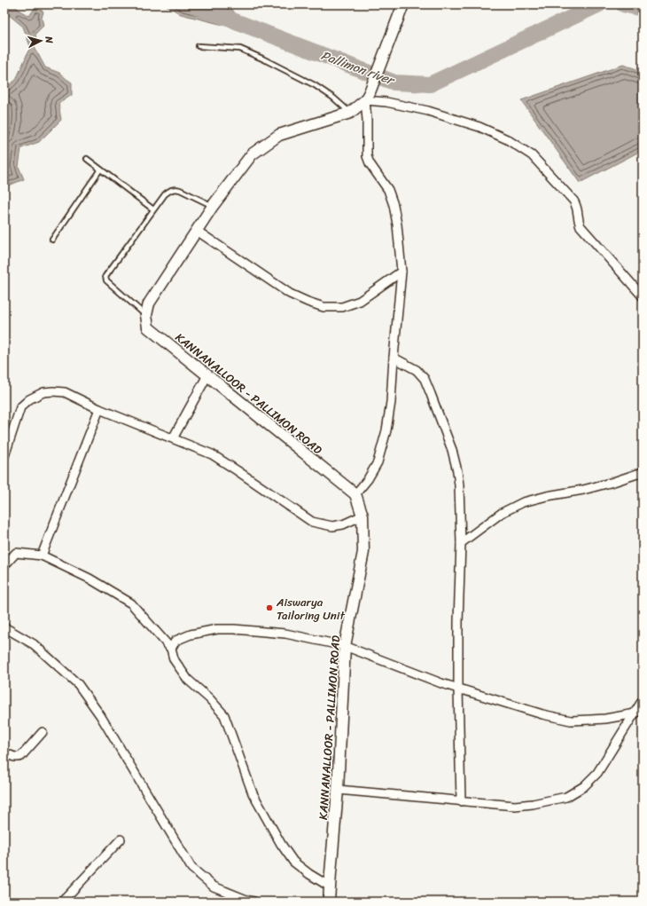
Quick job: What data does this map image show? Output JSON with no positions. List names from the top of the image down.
{
  "streets": {
    "street": ["KANNANALLOOR - PALLIMON ROAD"]
  },
  "water": ["Pallimon river"],
  "places": ["Aiswarya Tailoring Unit"],
  "north": "right"
}
